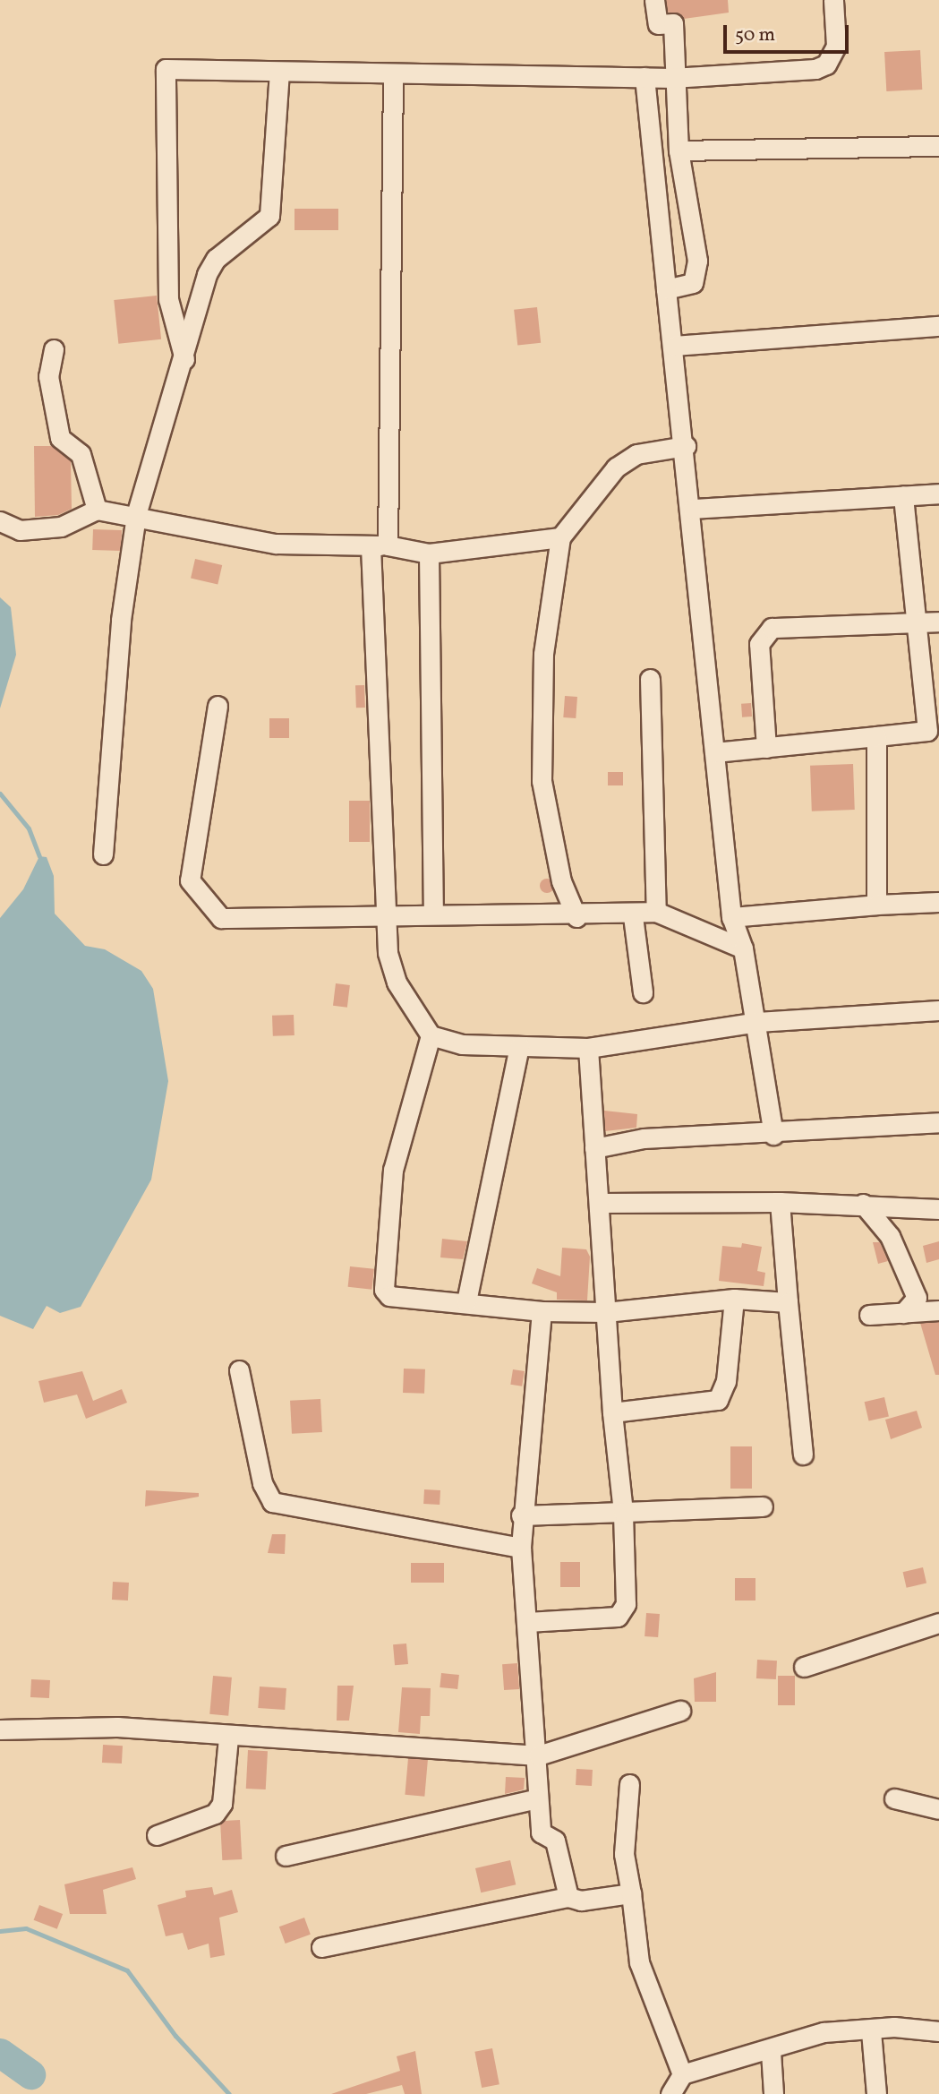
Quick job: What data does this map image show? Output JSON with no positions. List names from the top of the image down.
{
  "scale_bar": "50 m"
}
